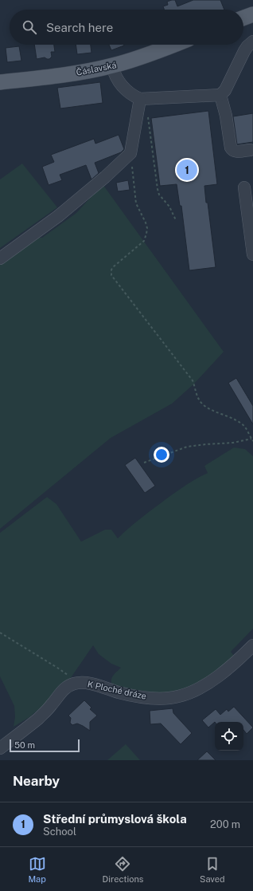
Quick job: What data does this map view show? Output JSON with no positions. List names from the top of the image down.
{
  "streets": {
    "main road": ["Čáslavská"],
    "street": ["K Ploché dráze"]
  },
  "scale_bar": "50 m",
  "page": {
    "search": "Search here",
    "pins": "1",
    "scale": "50 m",
    "heading": "Nearby",
    "list": [
      {
        "mark": "1",
        "name": "Střední průmyslová škola",
        "note": "School",
        "value": "200 m"
      }
    ],
    "nav": ["Map", "Directions", "Saved"]
  }
}
